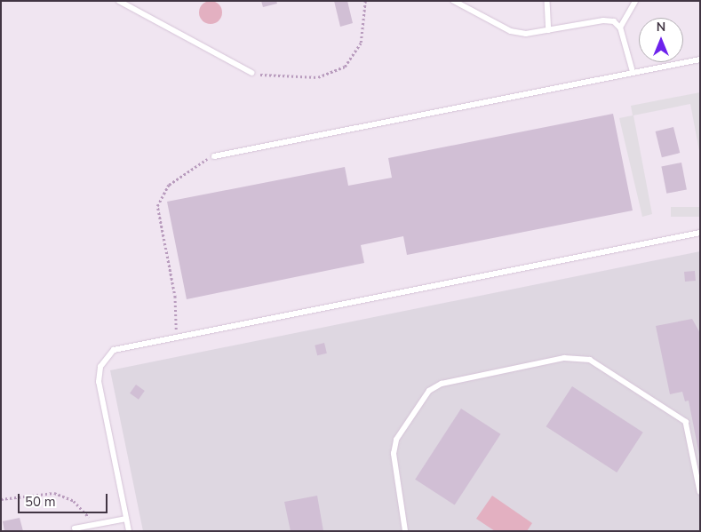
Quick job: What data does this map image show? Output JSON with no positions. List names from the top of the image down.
{
  "scale_bar": "50 m",
  "north": "top"
}
